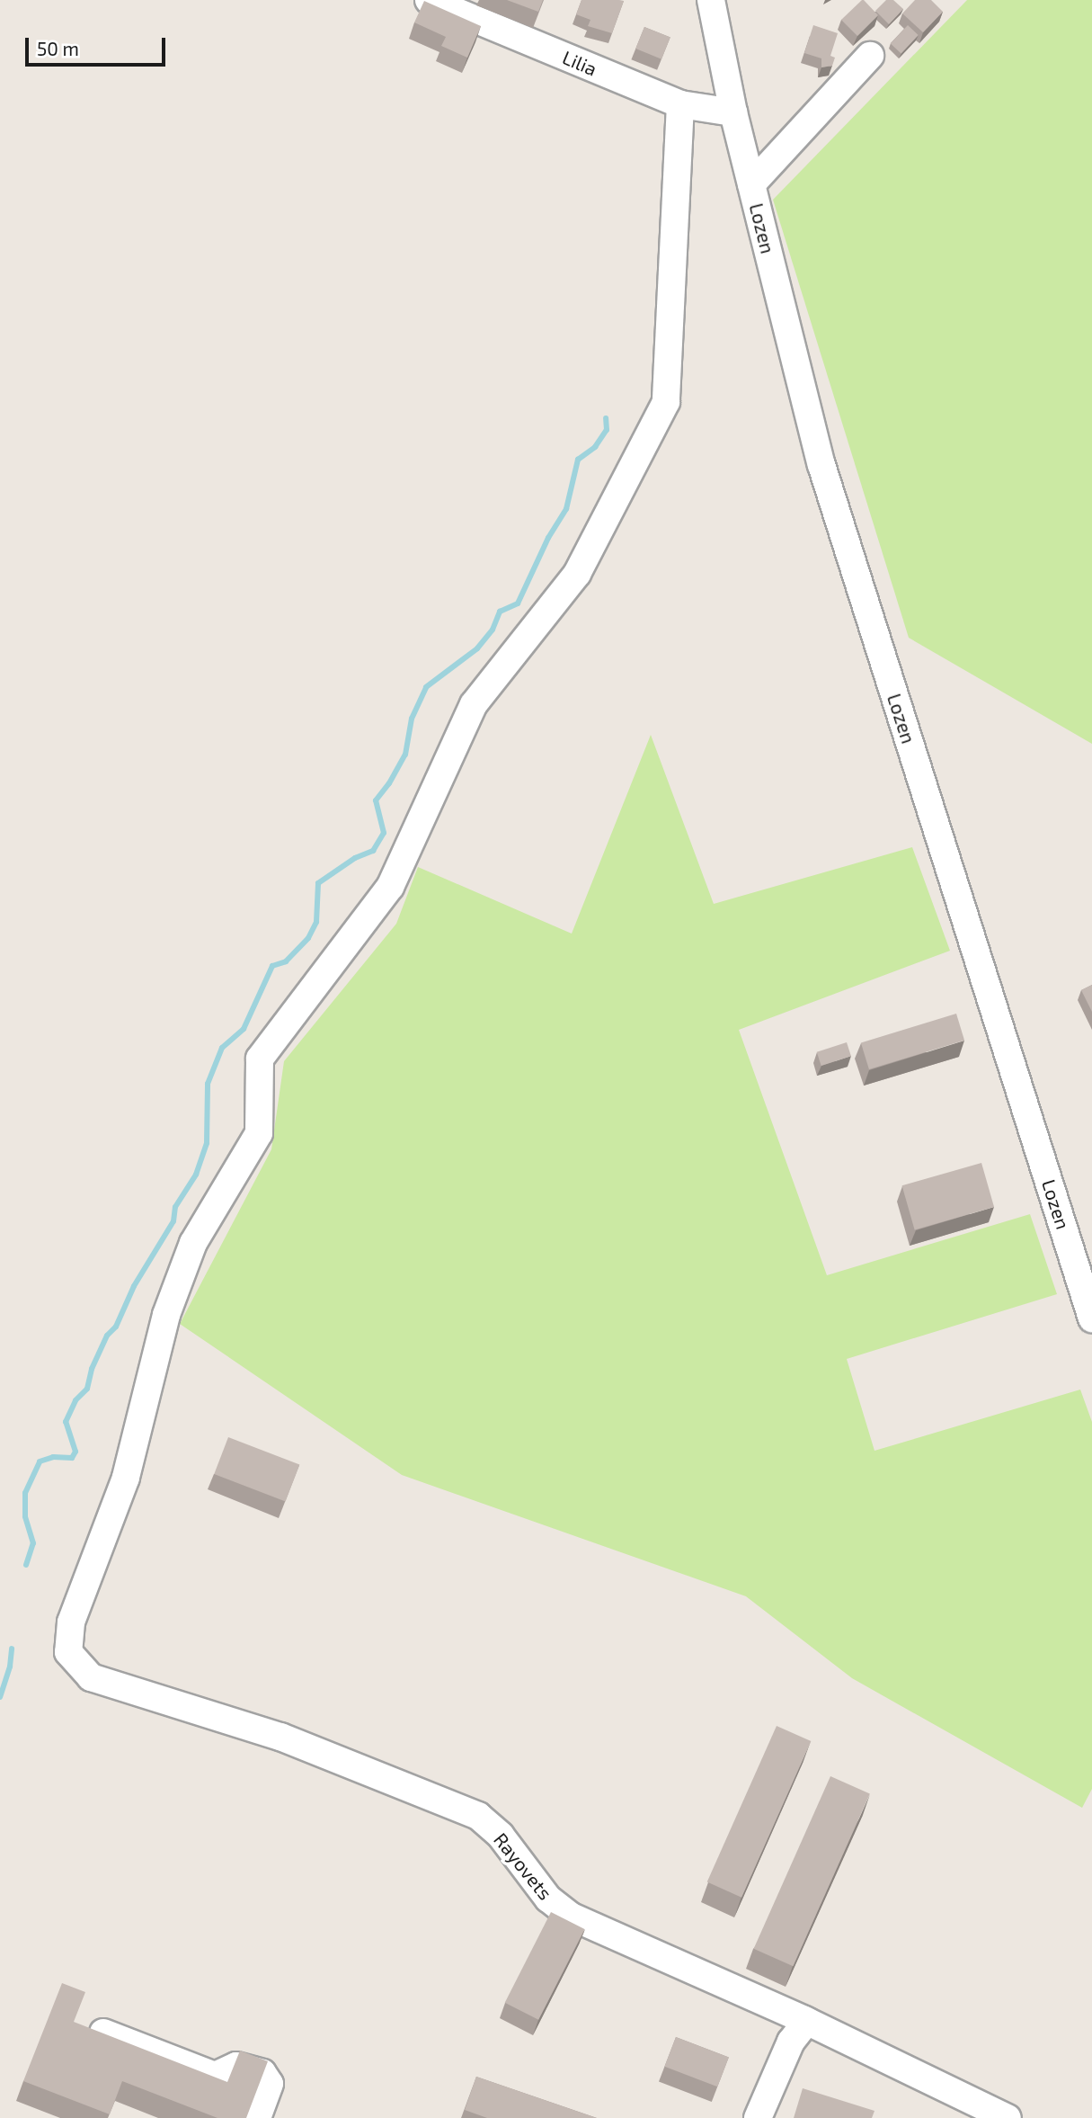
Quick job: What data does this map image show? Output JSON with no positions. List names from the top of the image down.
{
  "streets": {
    "street": ["Lilia", "Lozen", "Rayovets"]
  },
  "crossings": [
    ["Lilia", "Lozen"],
    ["Lilia", "Rayovets"]
  ],
  "scale_bar": "50 m"
}
